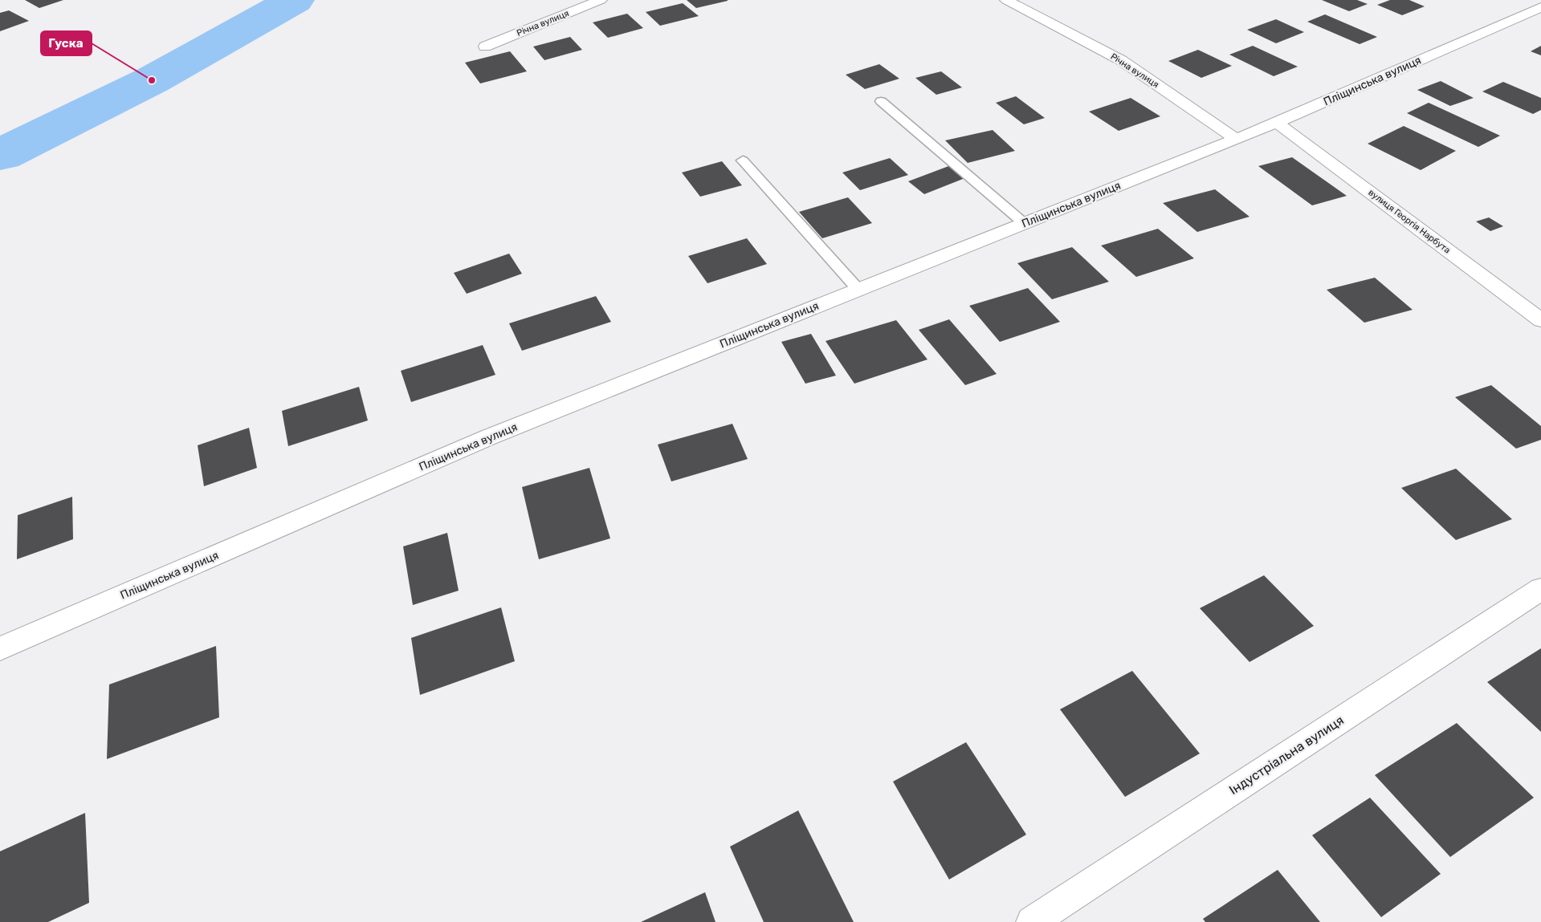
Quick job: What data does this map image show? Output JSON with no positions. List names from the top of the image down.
{
  "streets": {
    "street": [
      "Річна вулиця",
      "Пліщинська вулиця",
      "вулиця Георгія Нарбута",
      "Індустріальна вулиця"
    ]
  },
  "crossings": [
    ["Річна вулиця", "Пліщинська вулиця"],
    ["Пліщинська вулиця", "вулиця Георгія Нарбута"]
  ],
  "places": ["Гуска"]
}
